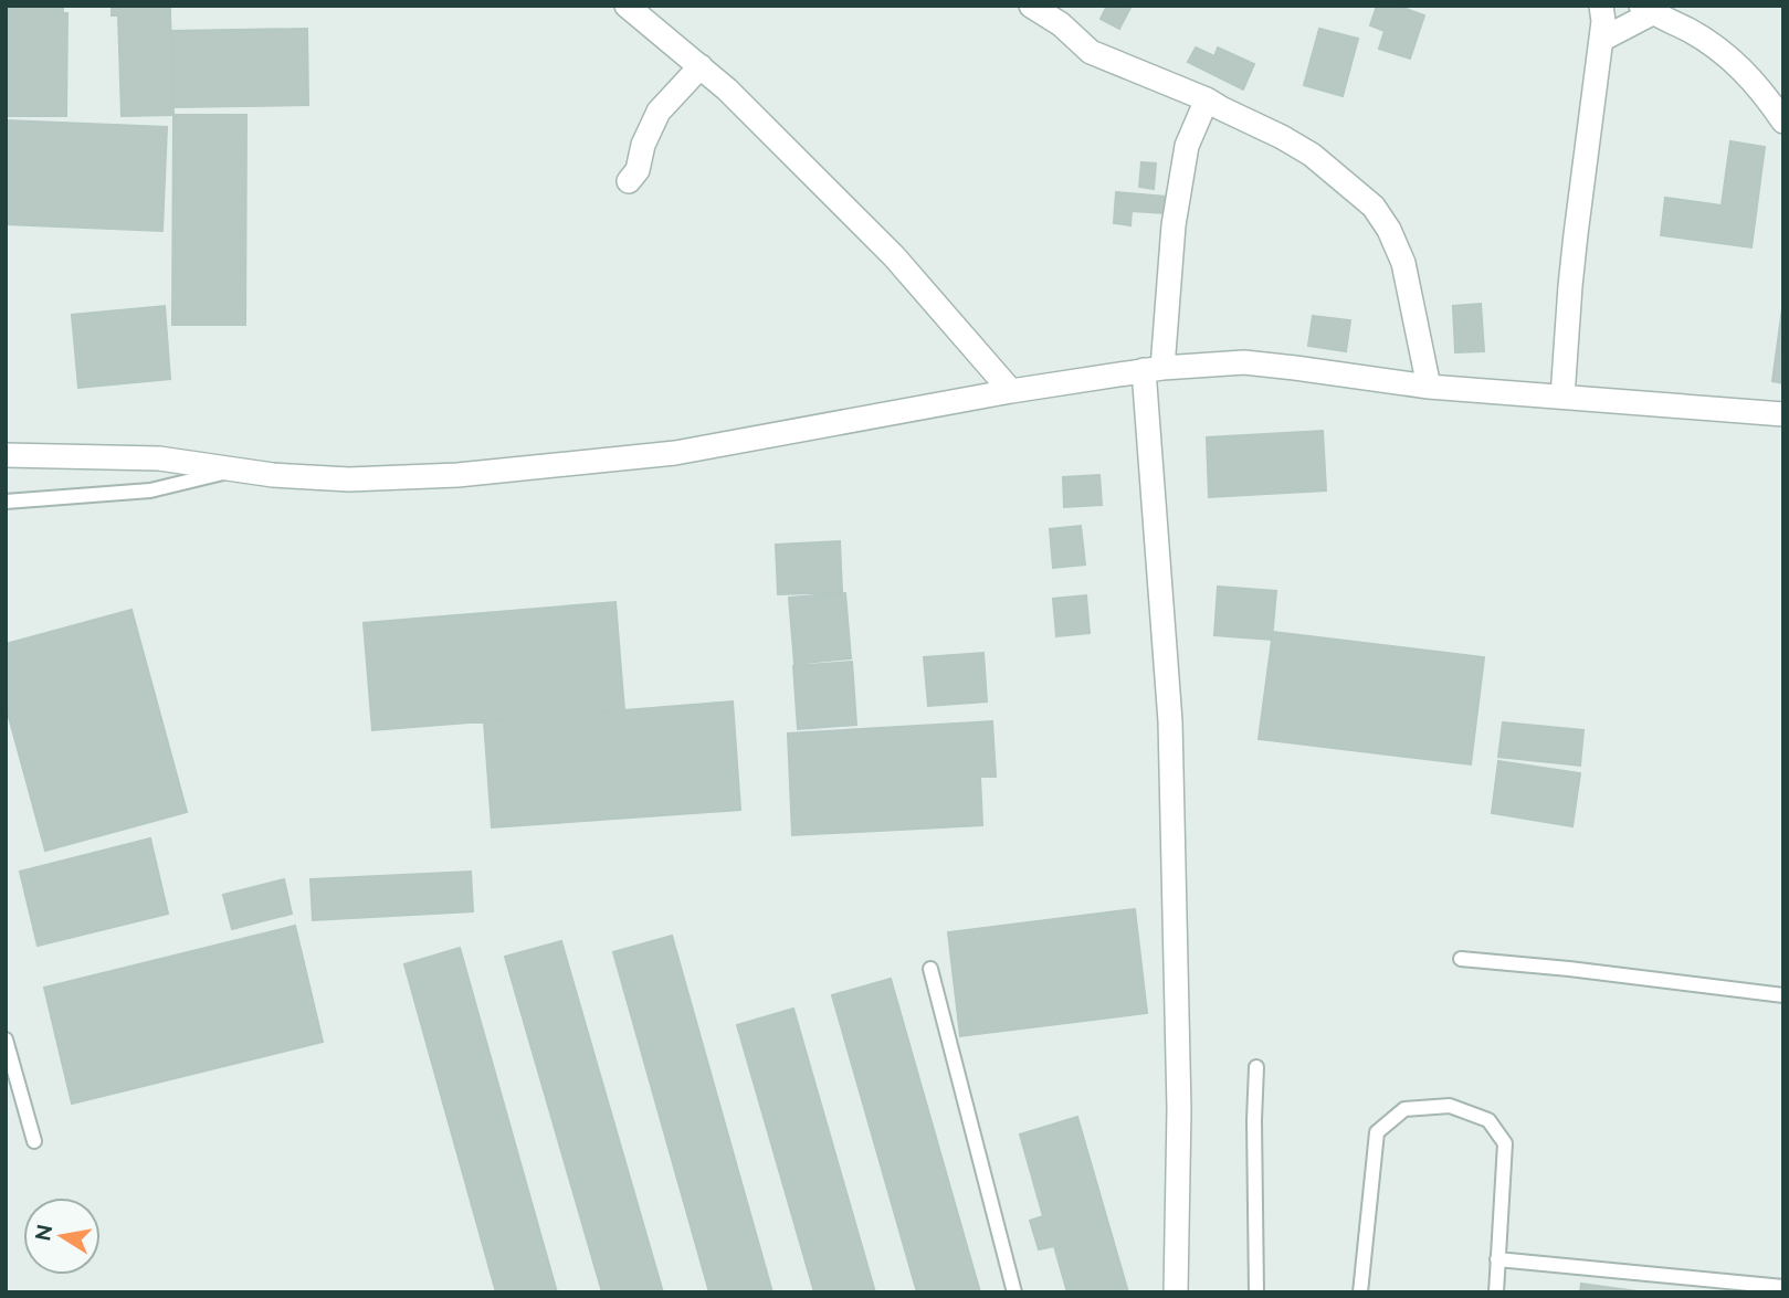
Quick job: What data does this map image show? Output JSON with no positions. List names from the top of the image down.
{
  "north": "left"
}
